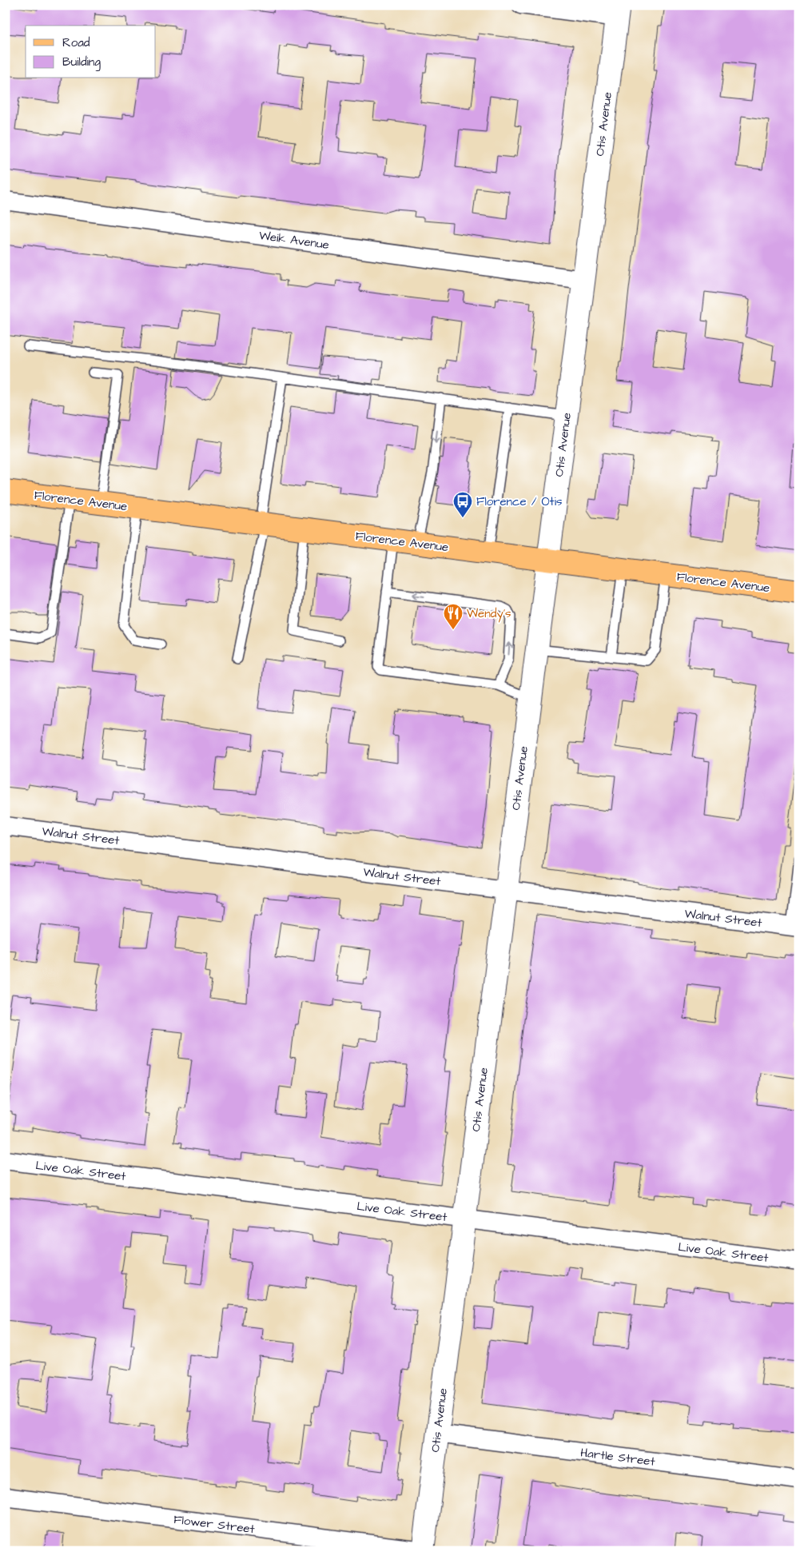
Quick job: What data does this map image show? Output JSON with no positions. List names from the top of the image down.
{
  "streets": {
    "main road": ["Florence Avenue"],
    "street": [
      "Otis Avenue",
      "Weik Avenue",
      "Walnut Street",
      "Live Oak Street",
      "Hartle Street",
      "Flower Street"
    ]
  },
  "crossings": [
    ["Otis Avenue", "Weik Avenue"],
    ["Otis Avenue", "Florence Avenue"],
    ["Otis Avenue", "Walnut Street"],
    ["Otis Avenue", "Live Oak Street"],
    ["Otis Avenue", "Hartle Street"],
    ["Otis Avenue", "Flower Street"]
  ],
  "places": {
    "bus stop": ["Florence / Otis"],
    "restaurant": ["Wendy's"]
  },
  "legend": ["Road", "Building"]
}
